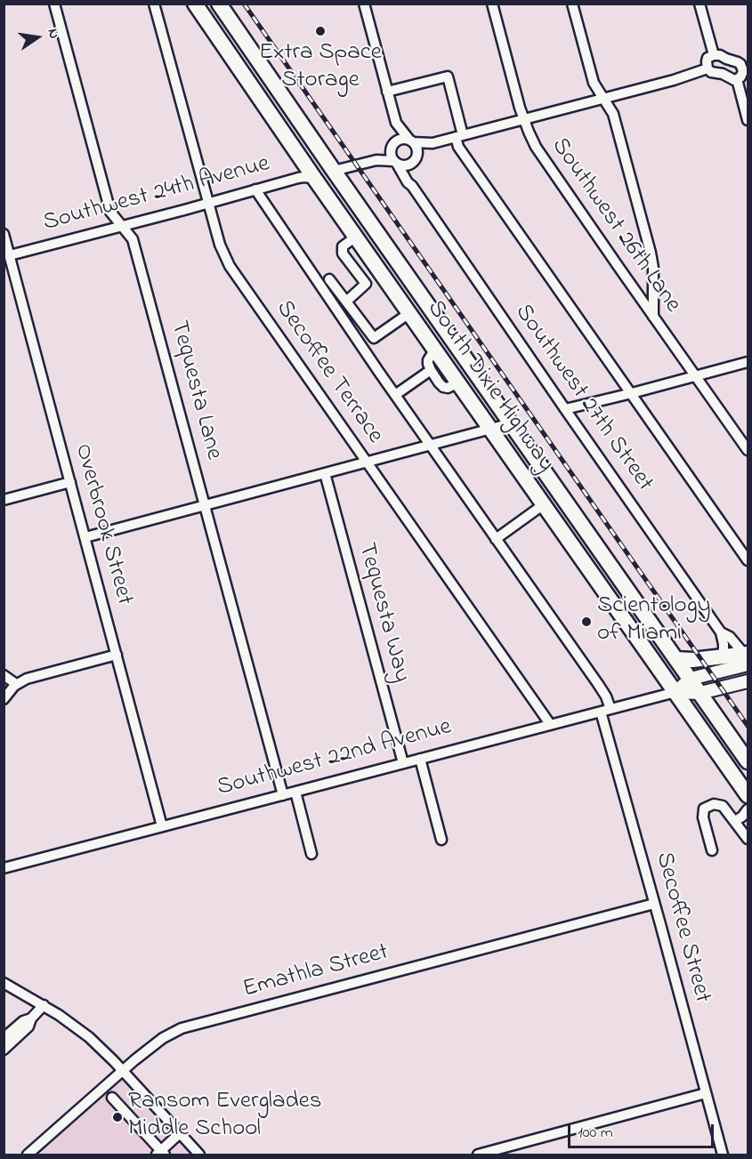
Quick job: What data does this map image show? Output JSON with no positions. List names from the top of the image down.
{
  "streets": {
    "highway": ["South Dixie Highway"],
    "main road": ["Southwest 22nd Avenue"],
    "street": [
      "Southwest 24th Avenue",
      "Southwest 26th Lane",
      "Secoffee Terrace",
      "Tequesta Lane",
      "Southwest 27th Street",
      "Overbrook Street",
      "Tequesta Way",
      "Secoffee Street",
      "Emathla Street"
    ]
  },
  "crossings": [
    ["Southwest 24th Avenue", "Secoffee Terrace"],
    ["Southwest 24th Avenue", "South Dixie Highway"],
    ["Southwest 24th Avenue", "Tequesta Lane"],
    ["Southwest 24th Avenue", "Overbrook Street"],
    ["Southwest 24th Avenue", "Secoffee Street"],
    ["Secoffee Terrace", "Southwest 22nd Avenue"],
    ["South Dixie Highway", "Southwest 22nd Avenue"],
    ["Tequesta Lane", "Southwest 22nd Avenue"],
    ["Southwest 27th Street", "Southwest 22nd Avenue"],
    ["Overbrook Street", "Southwest 22nd Avenue"],
    ["Tequesta Way", "Southwest 22nd Avenue"],
    ["Southwest 22nd Avenue", "Secoffee Street"],
    ["Secoffee Street", "Emathla Street"]
  ],
  "places": ["Extra Space Storage", "Scientology of Miami", "Ransom Everglades Middle School"],
  "scale_bar": "100 m",
  "north": "right"
}
